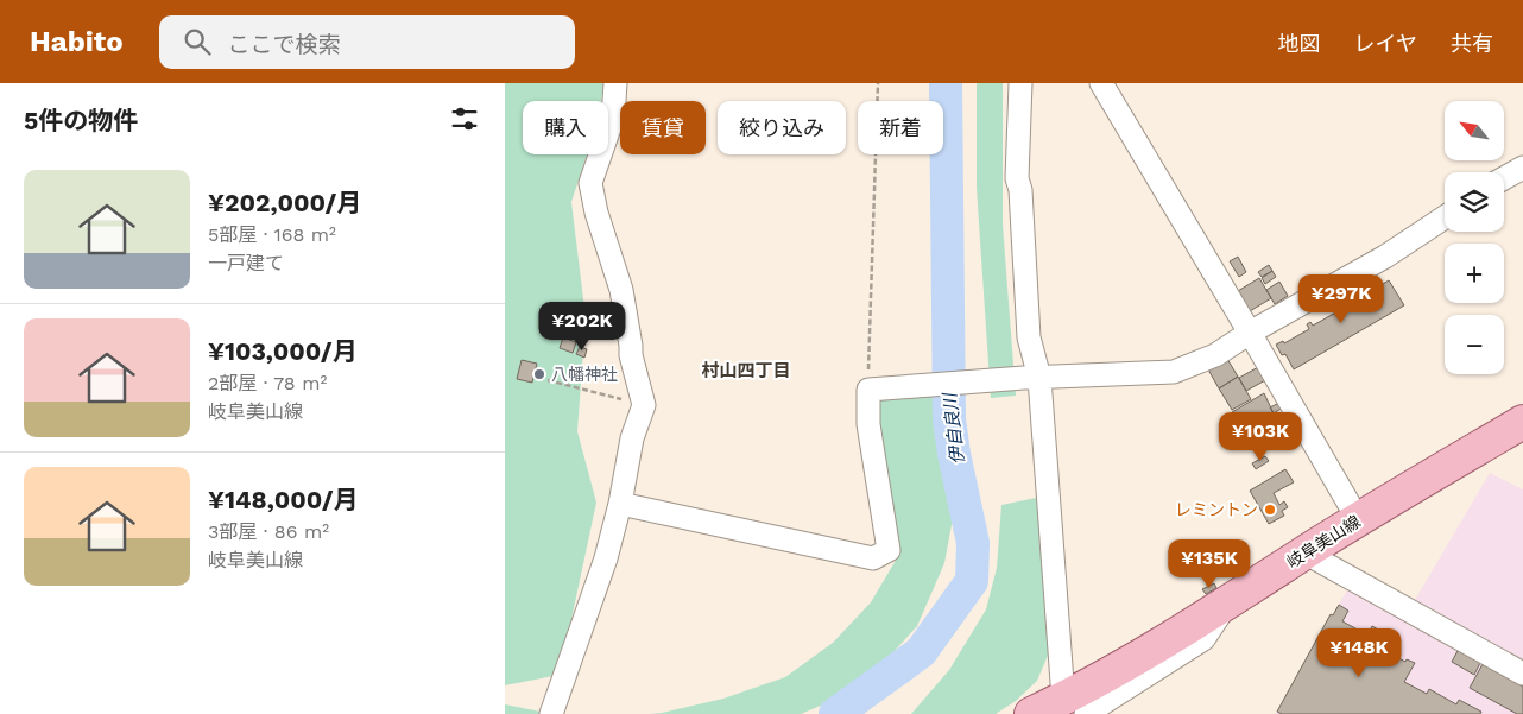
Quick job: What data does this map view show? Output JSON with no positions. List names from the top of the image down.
{
  "streets": {
    "main road": ["岐阜美山線"]
  },
  "districts": ["村山四丁目"],
  "water": ["伊自良川"],
  "places": ["八幡神社", "レミントン"],
  "north": "top left",
  "page": {
    "header": "Habito",
    "search": "ここで検索",
    "nav": ["地図", "レイヤ", "共有"],
    "heading": "5件の物件",
    "map_buttons": ["+", "−"],
    "chip": [
      "購入",
      "賃貸",
      "絞り込み",
      "新着"
    ],
    "list": [
      {
        "name": "¥202,000/月",
        "note": "5部屋 · 168 m² · 一戸建て"
      },
      {
        "name": "¥103,000/月",
        "note": "2部屋 · 78 m² · 岐阜美山線"
      },
      {
        "name": "¥148,000/月",
        "note": "3部屋 · 86 m² · 岐阜美山線"
      }
    ],
    "price": [
      "¥297K",
      "¥202K",
      "¥103K",
      "¥135K",
      "¥148K"
    ]
  }
}
